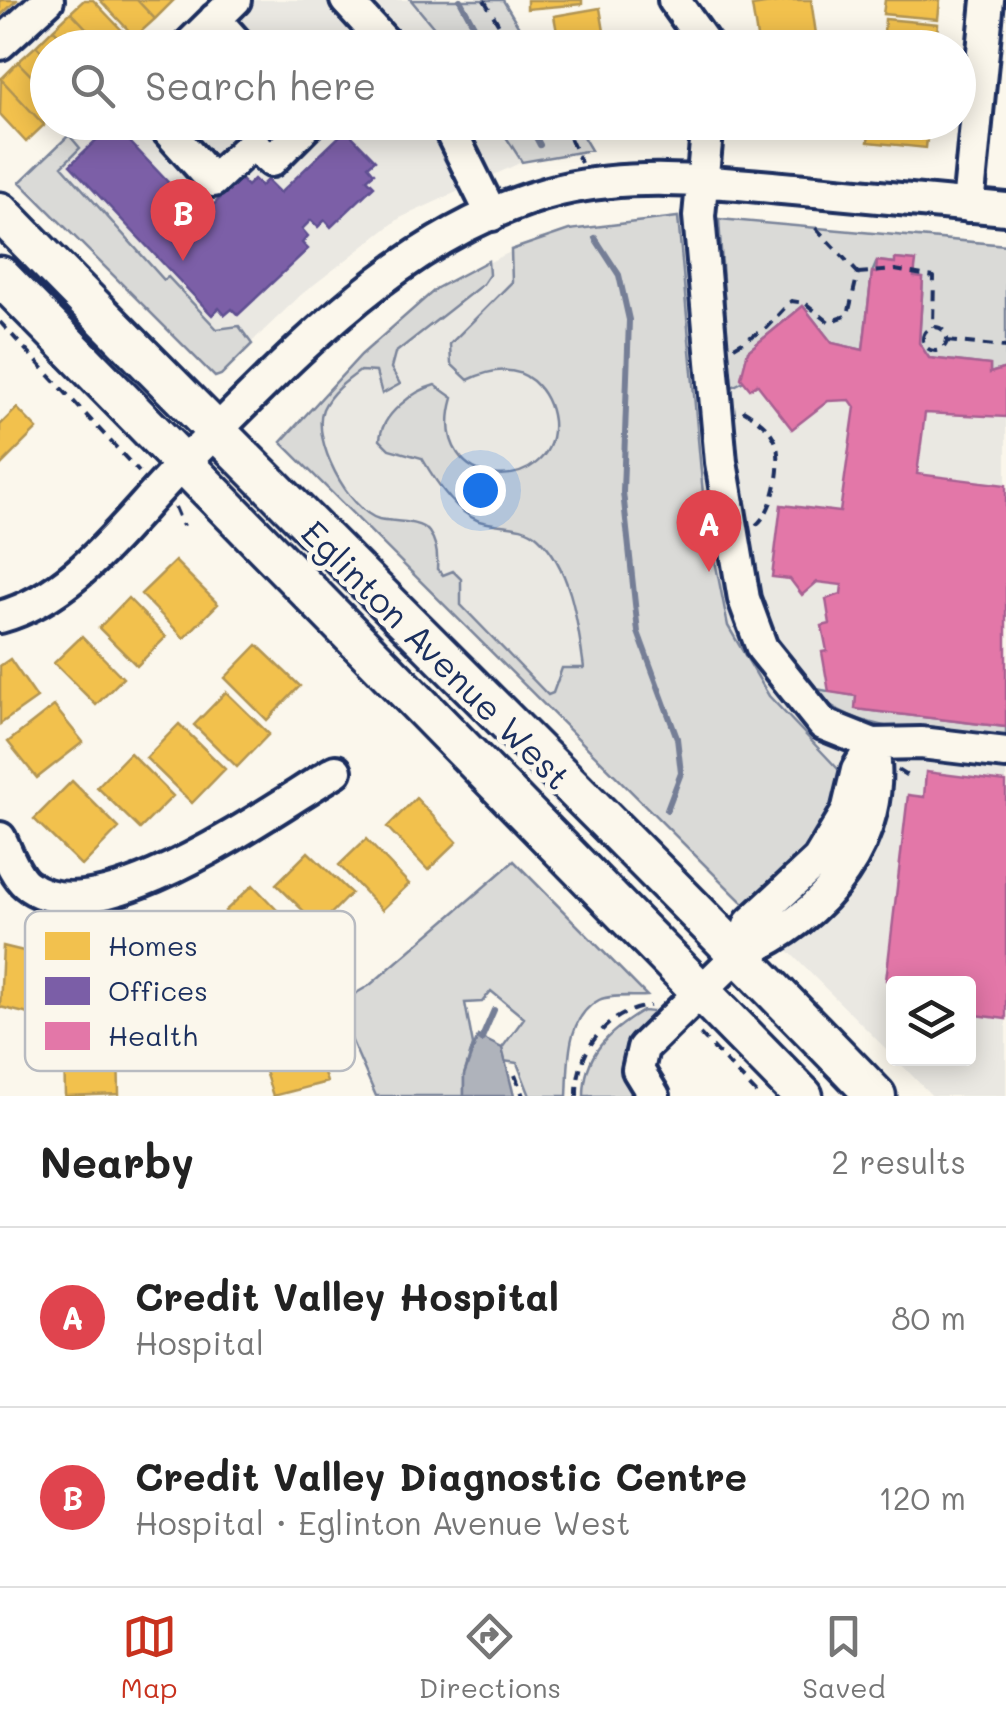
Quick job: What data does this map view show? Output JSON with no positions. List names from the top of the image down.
{
  "streets": {
    "main road": ["Eglinton Avenue West"]
  },
  "legend": ["Homes", "Offices", "Health"],
  "page": {
    "search": "Search here",
    "pins": ["B", "A"],
    "heading": ["Nearby", "2 results"],
    "list": [
      {
        "mark": "A",
        "name": "Credit Valley Hospital",
        "note": "Hospital",
        "value": "80 m"
      },
      {
        "mark": "B",
        "name": "Credit Valley Diagnostic Centre",
        "note": "Hospital · Eglinton Avenue West",
        "value": "120 m"
      }
    ],
    "nav": ["Map", "Directions", "Saved"]
  }
}
